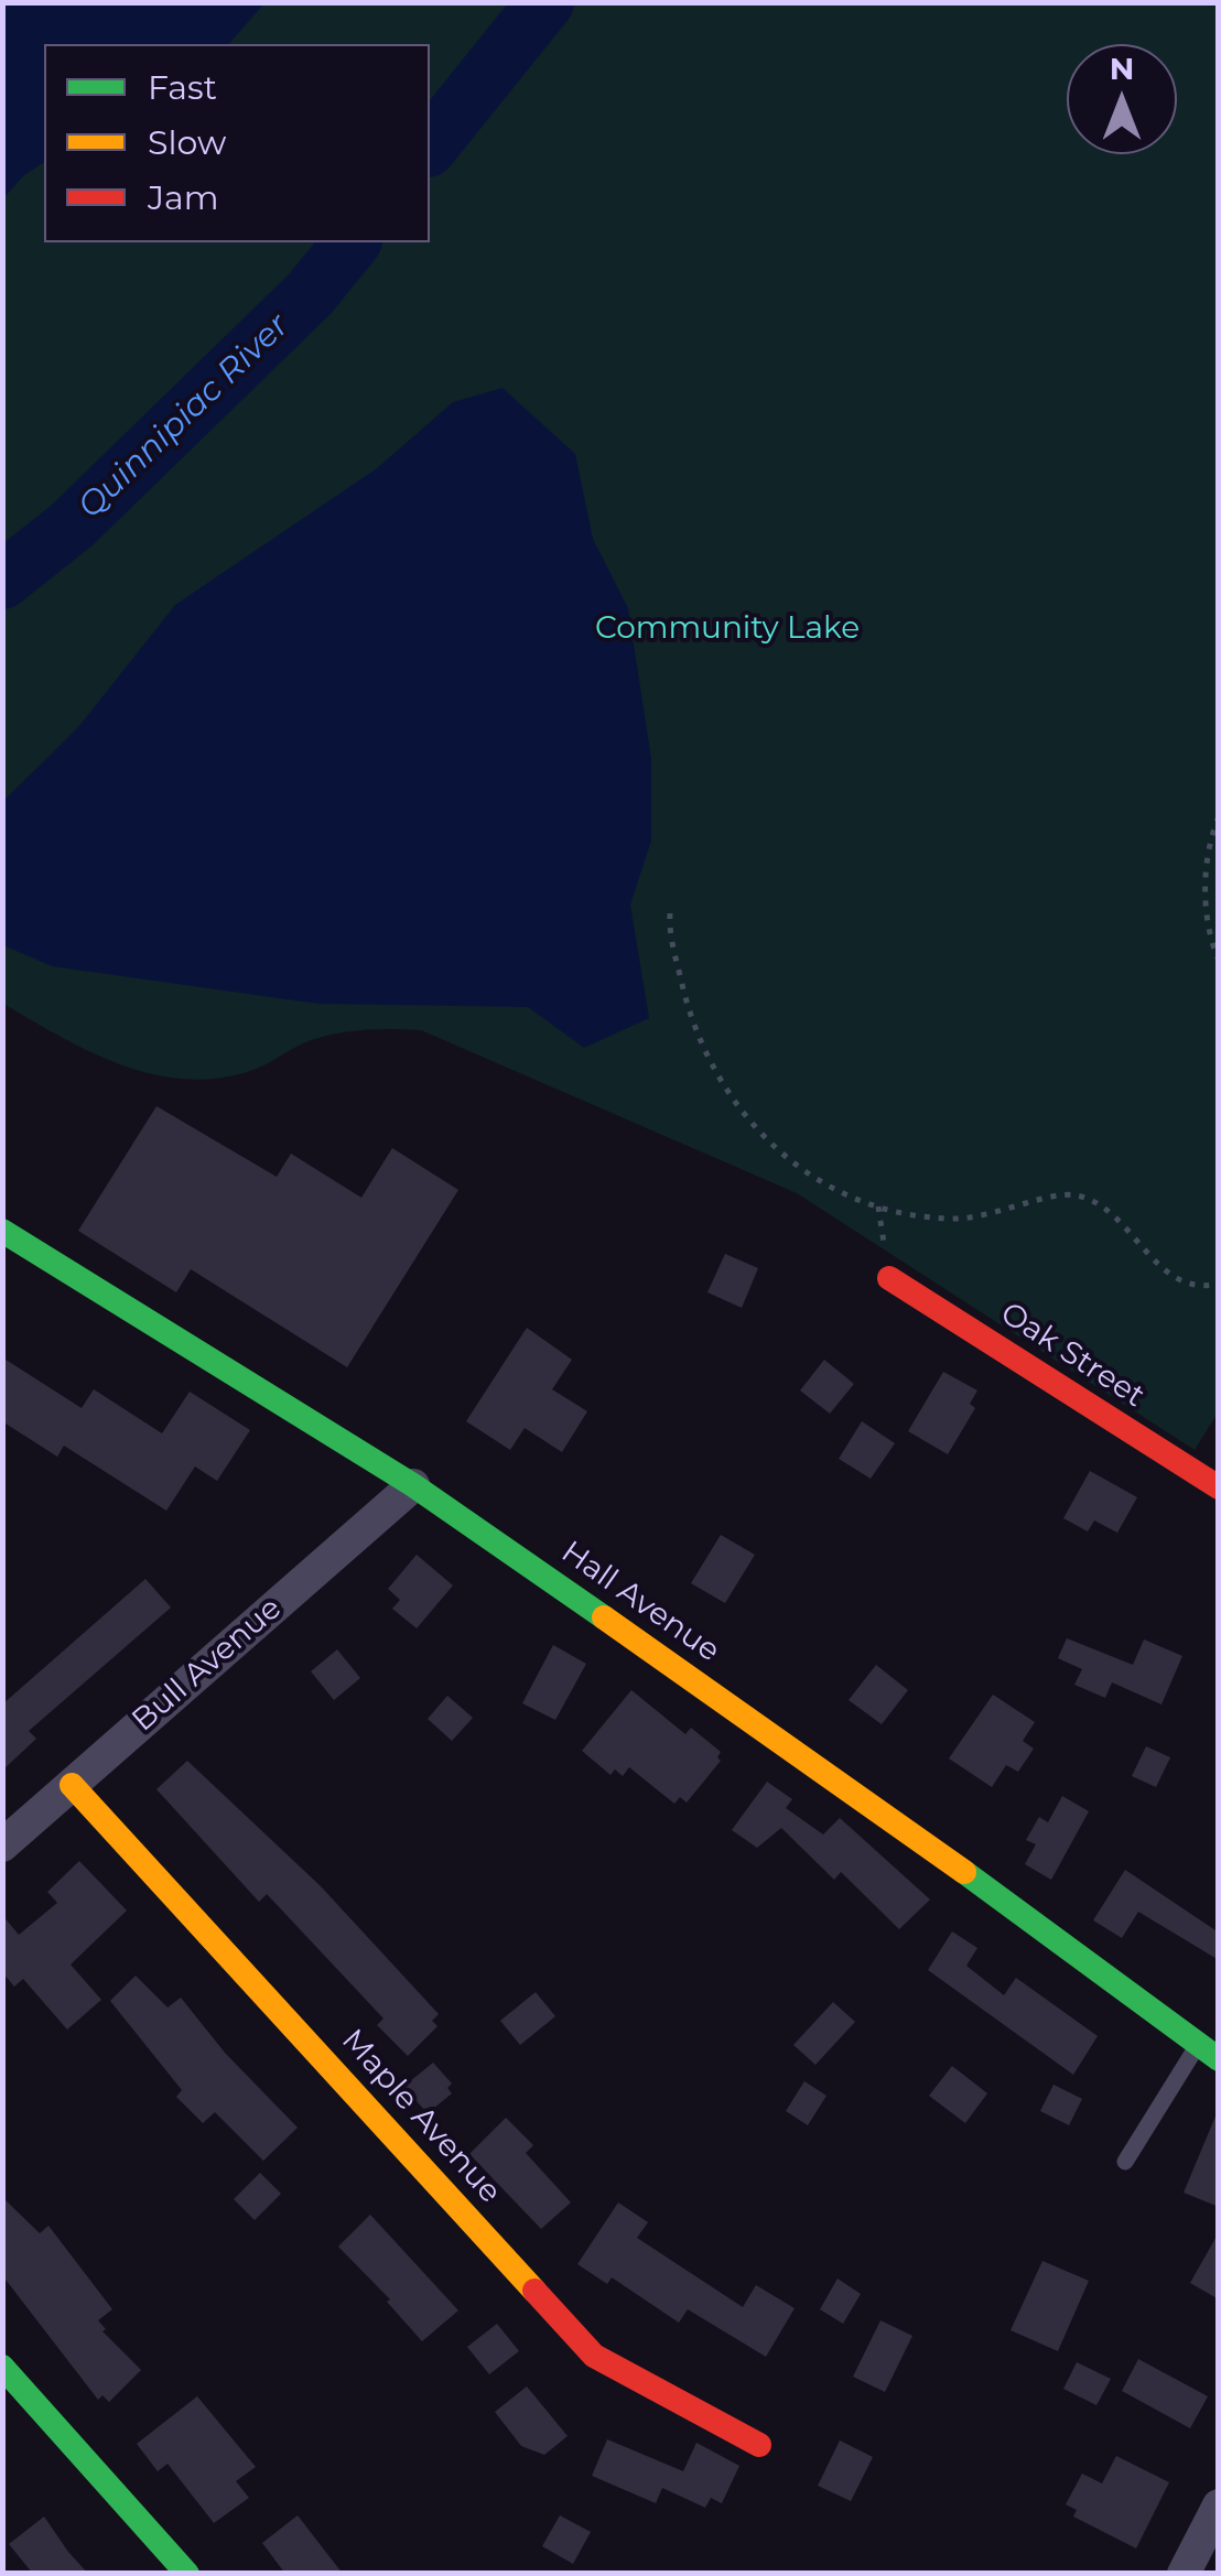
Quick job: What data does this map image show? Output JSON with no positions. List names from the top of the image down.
{
  "streets": {
    "street": [
      "Oak Street",
      "Hall Avenue",
      "Bull Avenue",
      "Maple Avenue"
    ]
  },
  "crossings": [
    ["Hall Avenue", "Bull Avenue"],
    ["Bull Avenue", "Maple Avenue"]
  ],
  "water": ["Quinnipiac River"],
  "parks": ["Community Lake"],
  "legend": ["Fast", "Slow", "Jam"],
  "north": "top"
}
